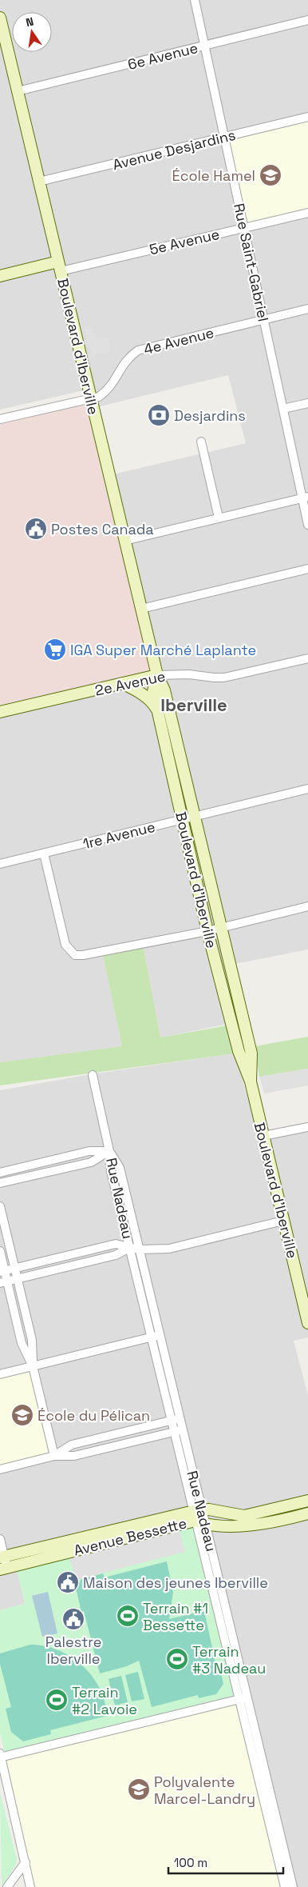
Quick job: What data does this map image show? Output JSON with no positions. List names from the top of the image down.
{
  "streets": {
    "street": [
      "6e Avenue",
      "Avenue Desjardins",
      "5e Avenue",
      "Rue Saint-Gabriel",
      "4e Avenue",
      "Boulevard d'Iberville",
      "2e Avenue",
      "1re Avenue",
      "Rue Nadeau",
      "Avenue Bessette"
    ]
  },
  "crossings": [
    ["6e Avenue", "Rue Saint-Gabriel"],
    ["6e Avenue", "Boulevard d'Iberville"],
    ["Avenue Desjardins", "Rue Saint-Gabriel"],
    ["Avenue Desjardins", "Boulevard d'Iberville"],
    ["5e Avenue", "Rue Saint-Gabriel"],
    ["5e Avenue", "Boulevard d'Iberville"],
    ["Rue Saint-Gabriel", "4e Avenue"],
    ["4e Avenue", "Boulevard d'Iberville"],
    ["Boulevard d'Iberville", "2e Avenue"],
    ["Boulevard d'Iberville", "1re Avenue"],
    ["Rue Nadeau", "Avenue Bessette"]
  ],
  "districts": ["Iberville"],
  "places": {
    "school or university": ["École Hamel", "École du Pélican", "Polyvalente Marcel-Landry"],
    "bank": ["Desjardins"],
    "public building": ["Postes Canada", "Maison des jeunes Iberville", "Palestre Iberville"],
    "supermarket": ["IGA Super Marché Laplante"],
    "sports": ["Terrain #1 Bessette", "Terrain #3 Nadeau", "Terrain #2 Lavoie"]
  },
  "scale_bar": "100 m",
  "north": "top"
}
